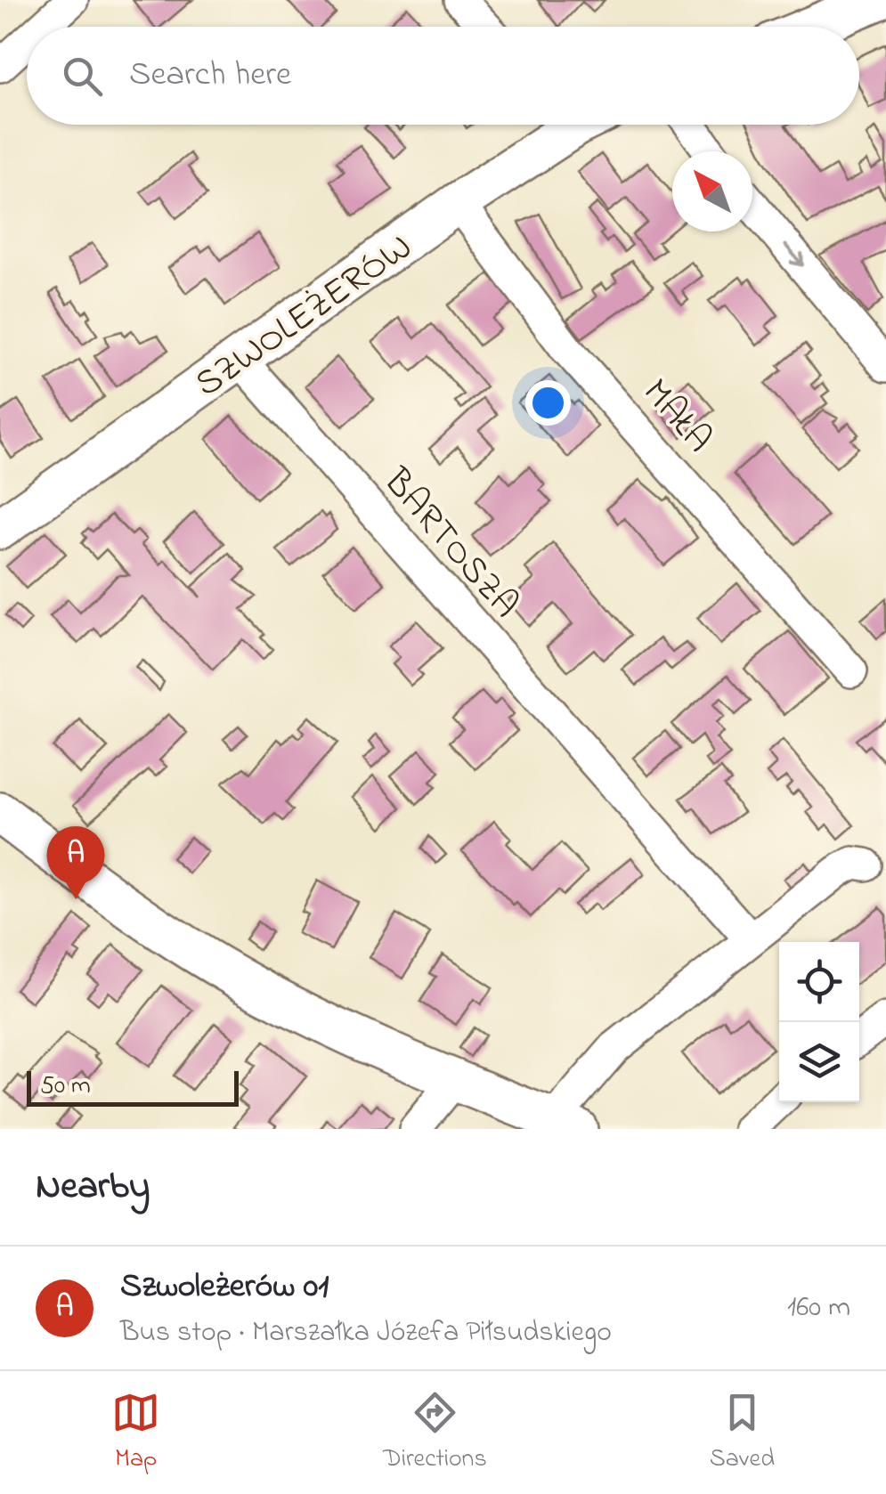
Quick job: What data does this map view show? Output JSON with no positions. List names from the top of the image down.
{
  "streets": {
    "street": ["SZWOLEŻERÓW", "MAŁA", "BARTOSZA"]
  },
  "crossings": [
    ["SZWOLEŻERÓW", "MAŁA"],
    ["SZWOLEŻERÓW", "BARTOSZA"]
  ],
  "scale_bar": "50 m",
  "north": "top left",
  "page": {
    "search": "Search here",
    "pins": "A",
    "scale": "50 m",
    "heading": "Nearby",
    "list": [
      {
        "mark": "A",
        "name": "Szwoleżerów 01",
        "note": "Bus stop · Marszałka Józefa Piłsudskiego",
        "value": "160 m"
      }
    ],
    "nav": ["Map", "Directions", "Saved"]
  }
}
